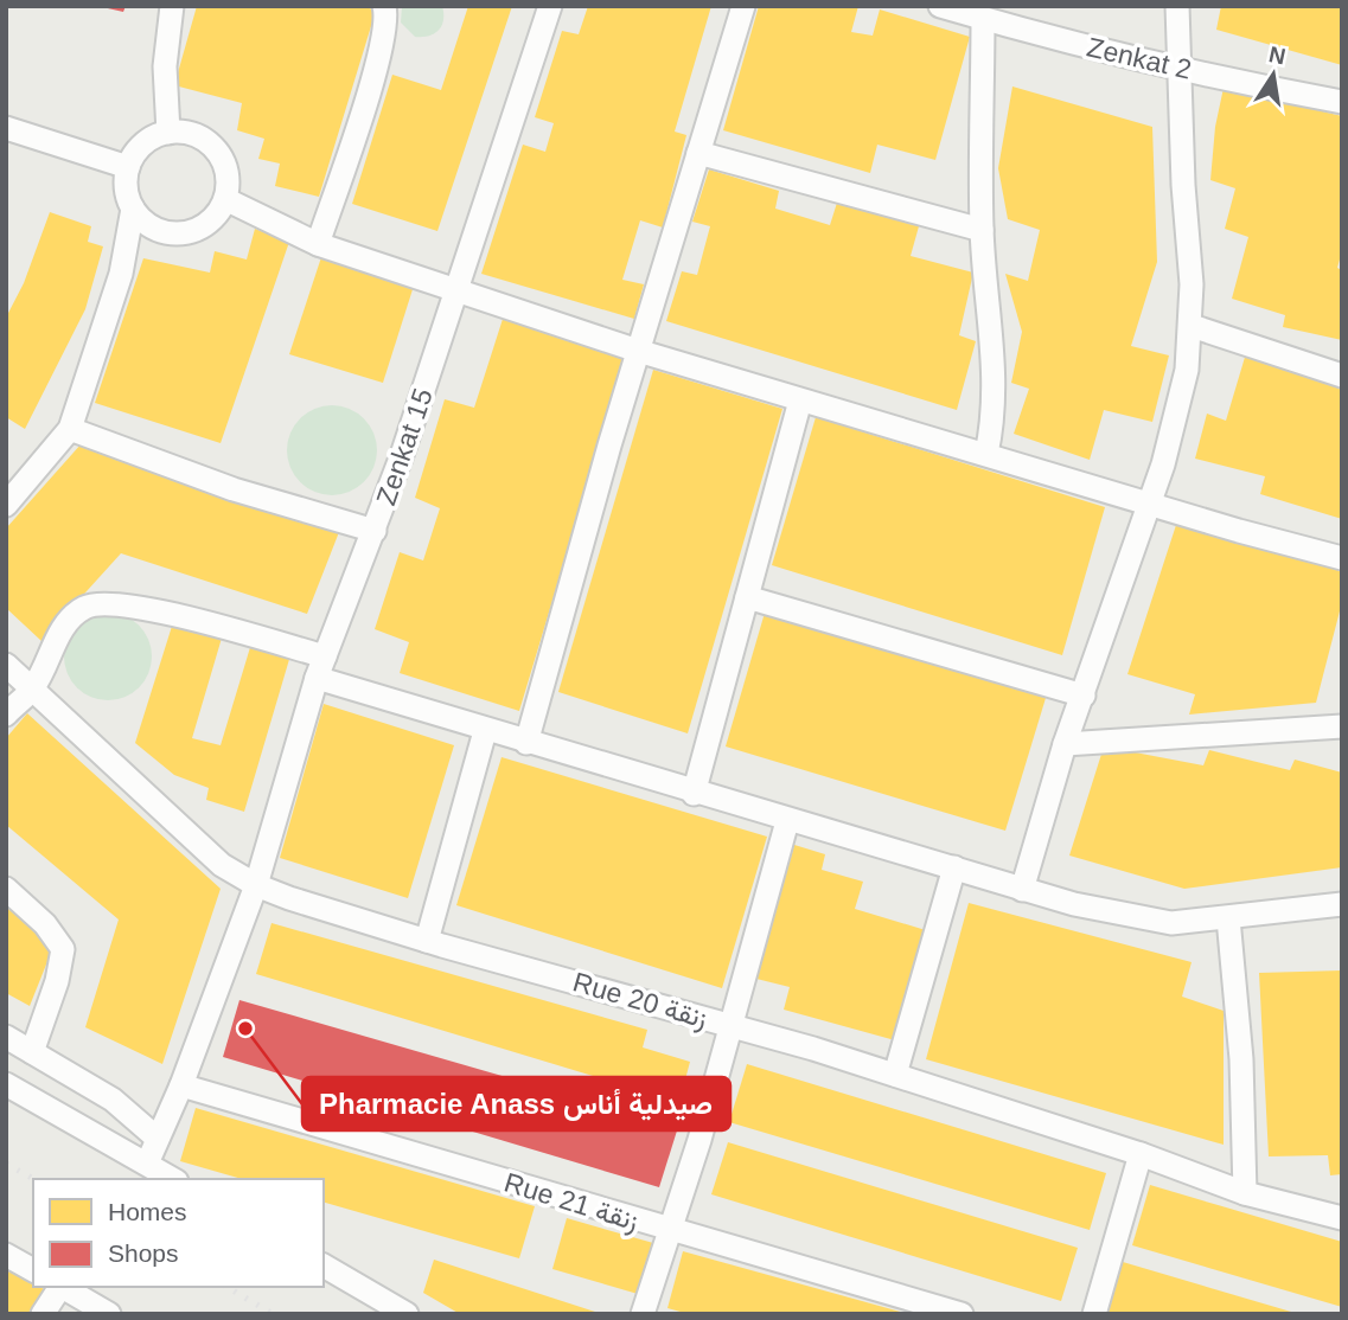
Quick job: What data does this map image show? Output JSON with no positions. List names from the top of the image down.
{
  "streets": {
    "street": [
      "Zenkat 2",
      "Zenkat 15",
      "Rue 20 زنقة",
      "Rue 21 زنقة"
    ]
  },
  "crossings": [
    ["Zenkat 15", "Rue 20 زنقة"],
    ["Zenkat 15", "Rue 21 زنقة"]
  ],
  "places": ["Pharmacie Anass صيدلية أناس"],
  "legend": ["Homes", "Shops"],
  "north": "top"
}
